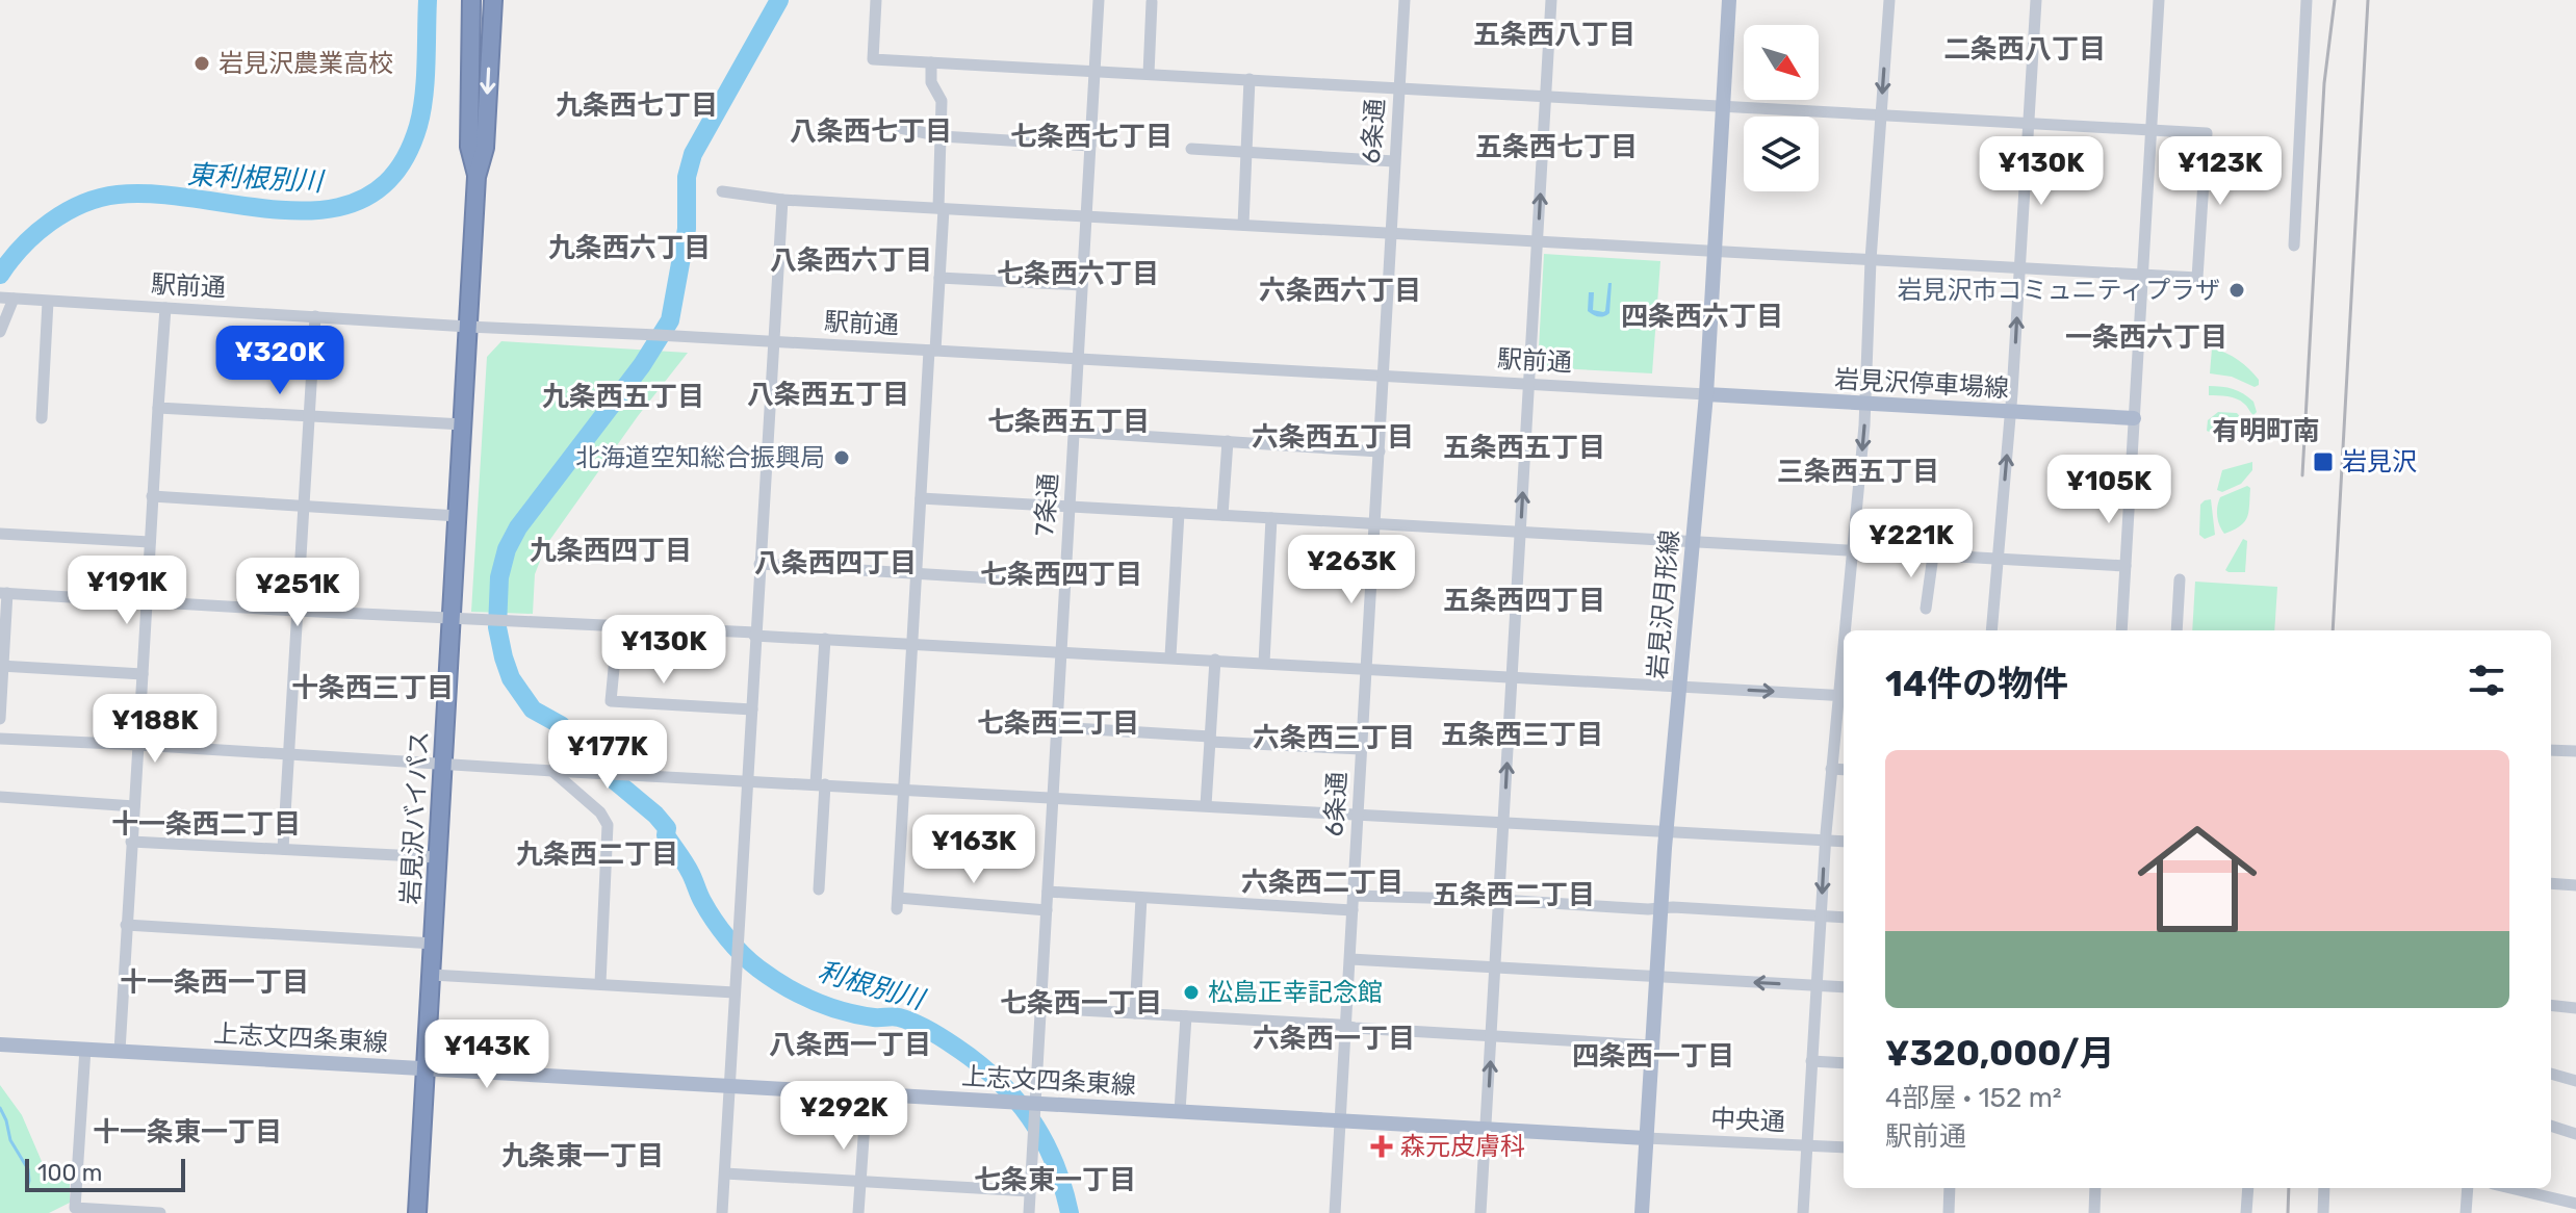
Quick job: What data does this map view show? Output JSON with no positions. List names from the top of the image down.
{
  "streets": {
    "highway": ["岩見沢バイパス"],
    "main road": ["岩見沢停車場線", "岩見沢月形線", "上志文四条東線"],
    "street": [
      "6条通",
      "駅前通",
      "7条通",
      "中央通"
    ]
  },
  "crossings": [
    ["6条通", "駅前通"],
    ["6条通", "上志文四条東線"],
    ["駅前通", "岩見沢停車場線"],
    ["駅前通", "7条通"],
    ["駅前通", "岩見沢月形線"],
    ["駅前通", "岩見沢バイパス"],
    ["岩見沢停車場線", "岩見沢月形線"],
    ["7条通", "上志文四条東線"],
    ["岩見沢月形線", "上志文四条東線"],
    ["岩見沢月形線", "中央通"],
    ["岩見沢バイパス", "上志文四条東線"],
    ["上志文四条東線", "中央通"]
  ],
  "districts": [
    "五条西八丁目",
    "二条西八丁目",
    "九条西七丁目",
    "八条西七丁目",
    "七条西七丁目",
    "五条西七丁目",
    "九条西六丁目",
    "八条西六丁目",
    "七条西六丁目",
    "六条西六丁目",
    "四条西六丁目",
    "一条西六丁目",
    "八条西五丁目",
    "九条西五丁目",
    "七条西五丁目",
    "有明町南",
    "六条西五丁目",
    "五条西五丁目",
    "三条西五丁目",
    "九条西四丁目",
    "八条西四丁目",
    "七条西四丁目",
    "五条西四丁目",
    "十条西三丁目",
    "七条西三丁目",
    "五条西三丁目",
    "六条西三丁目",
    "十一条西二丁目",
    "九条西二丁目",
    "六条西二丁目",
    "五条西二丁目",
    "十一条西一丁目",
    "七条西一丁目",
    "六条西一丁目",
    "八条西一丁目",
    "四条西一丁目",
    "十一条東一丁目",
    "九条東一丁目",
    "七条東一丁目"
  ],
  "water": ["東利根別川", "利根別川"],
  "places": {
    "other": [
      "岩見沢農業高校",
      "岩見沢市コミュニティプラザ",
      "北海道空知総合振興局",
      "松島正幸記念館"
    ],
    "transit": ["岩見沢"],
    "health": ["森元皮膚科"]
  },
  "scale_bar": "100 m",
  "north": "bottom right",
  "page": {
    "price": [
      "¥130K",
      "¥123K",
      "¥320K",
      "¥105K",
      "¥221K",
      "¥263K",
      "¥191K",
      "¥251K",
      "¥130K",
      "¥188K",
      "¥177K",
      "¥163K",
      "¥143K",
      "¥292K"
    ],
    "heading": "14件の物件",
    "list": [
      {
        "name": "¥320,000/月",
        "note": "4部屋 · 152 m² · 駅前通"
      }
    ],
    "scale": "100 m"
  }
}
